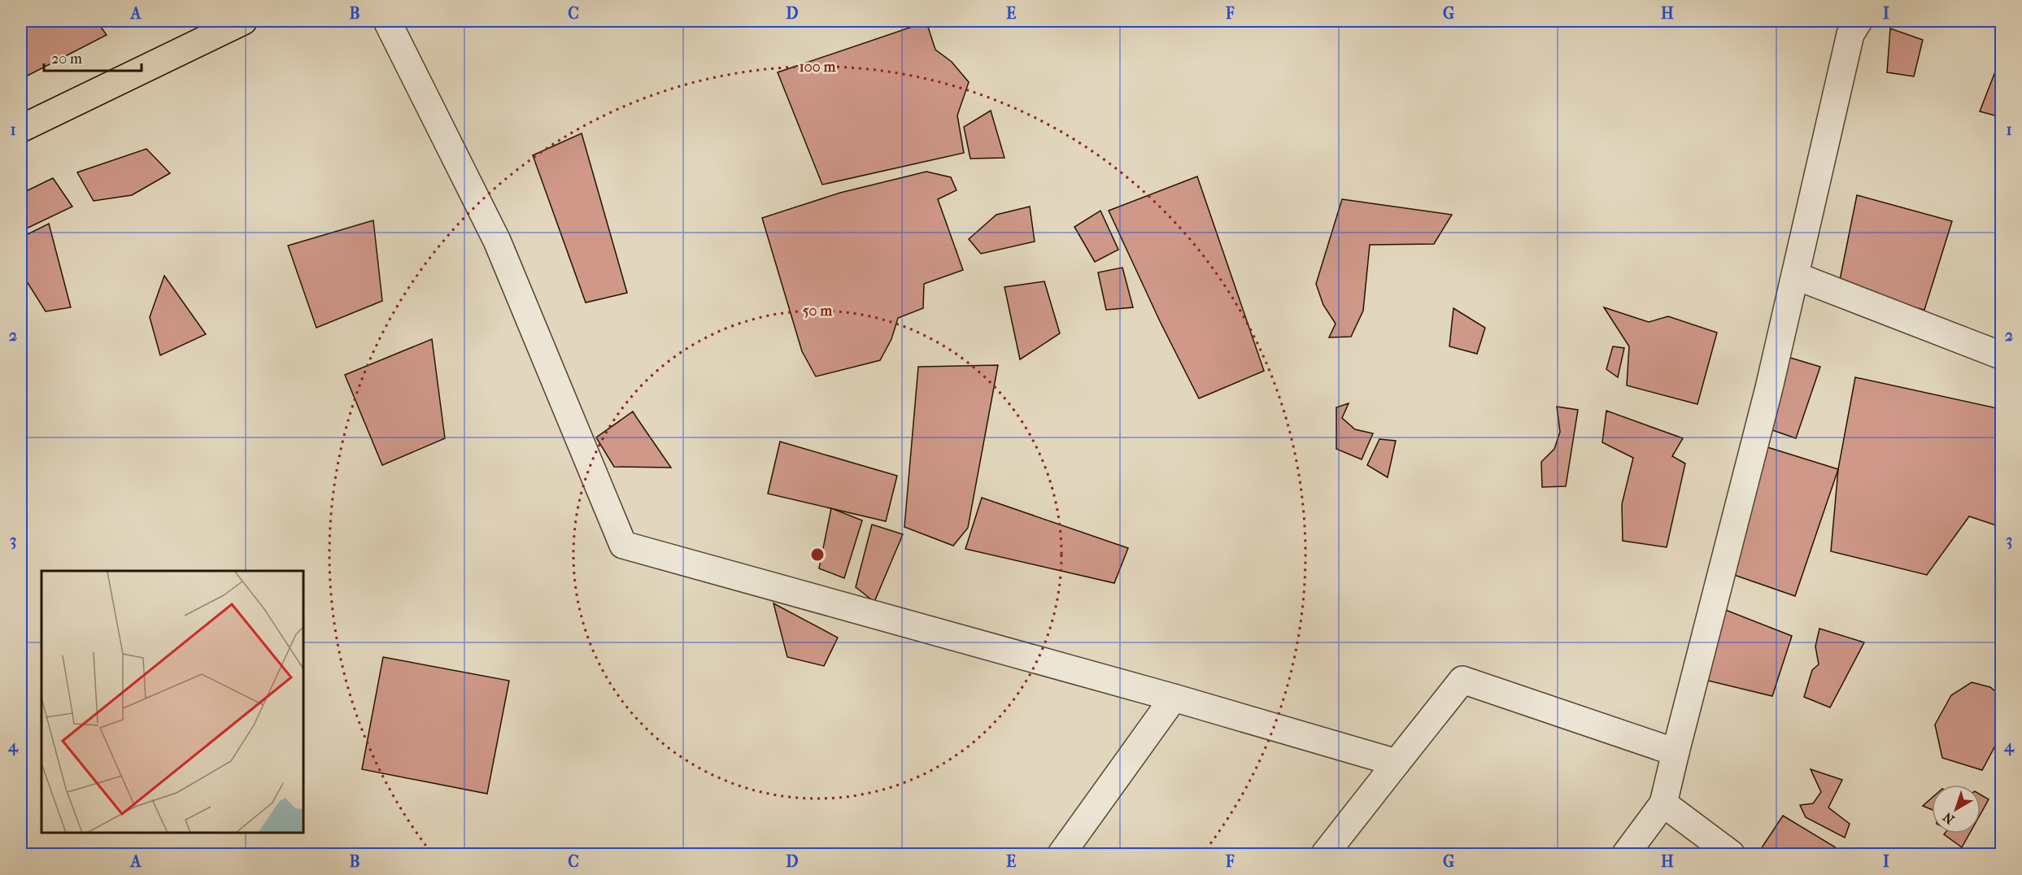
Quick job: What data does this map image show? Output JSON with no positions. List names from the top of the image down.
{
  "scale_bar": "20 m",
  "north": "bottom left",
  "grid": {
    "columns": [
      "A",
      "B",
      "C",
      "D",
      "E",
      "F",
      "G",
      "H",
      "I"
    ],
    "rows": [
      "1",
      "2",
      "3",
      "4"
    ]
  },
  "rings": ["100 m", "50 m"]
}
